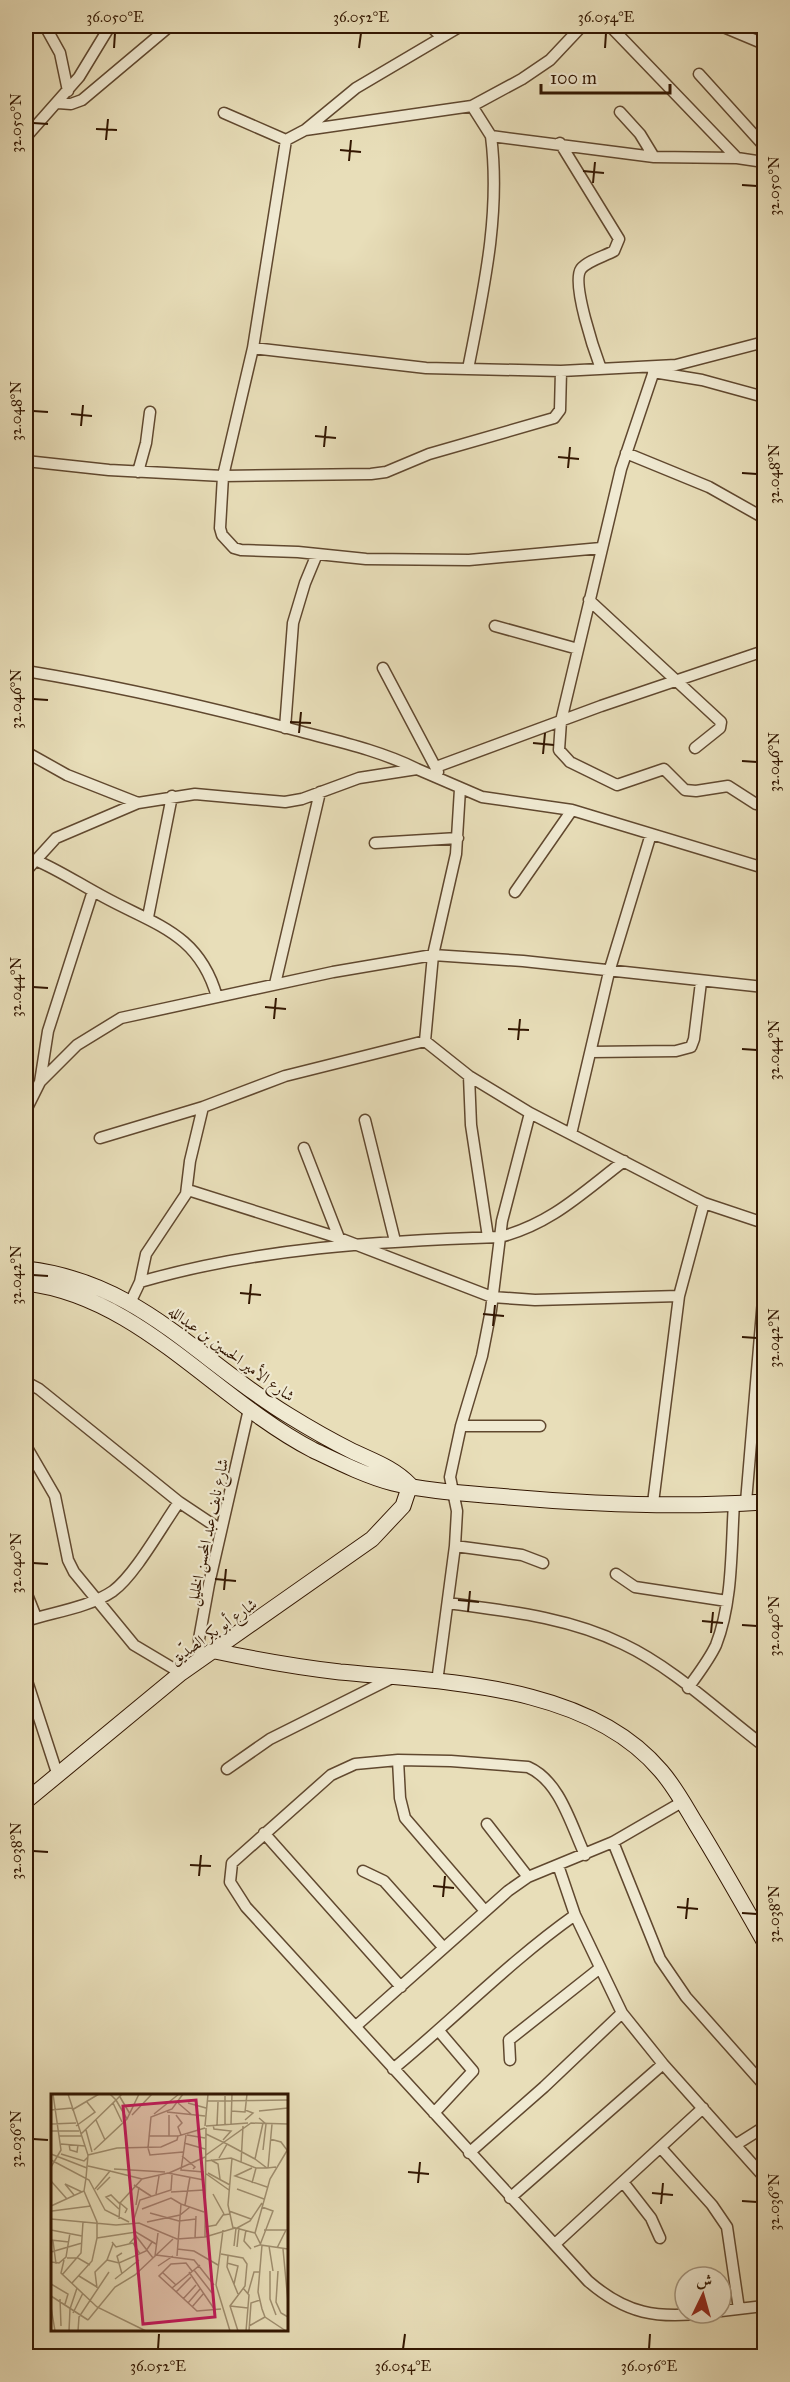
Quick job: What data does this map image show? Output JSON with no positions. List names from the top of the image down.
{
  "streets": {
    "street": ["شارع الأمير الحسين بن عبدالله", "شارع نايف عبد المحسن الخليل", "شارع أبو بكر الصدّيق"]
  },
  "crossings": [
    ["شارع الأمير الحسين بن عبدالله", "شارع نايف عبد المحسن الخليل"],
    ["شارع الأمير الحسين بن عبدالله", "شارع أبو بكر الصدّيق"],
    ["شارع نايف عبد المحسن الخليل", "شارع أبو بكر الصدّيق"]
  ],
  "scale_bar": "100 m",
  "north": "top",
  "coordinates": [
    "36.050°E",
    "36.052°E",
    "36.054°E",
    "32.050°N",
    "32.048°N",
    "32.046°N",
    "32.044°N",
    "32.042°N",
    "32.040°N",
    "32.038°N",
    "32.036°N",
    "36.056°E"
  ]
}
